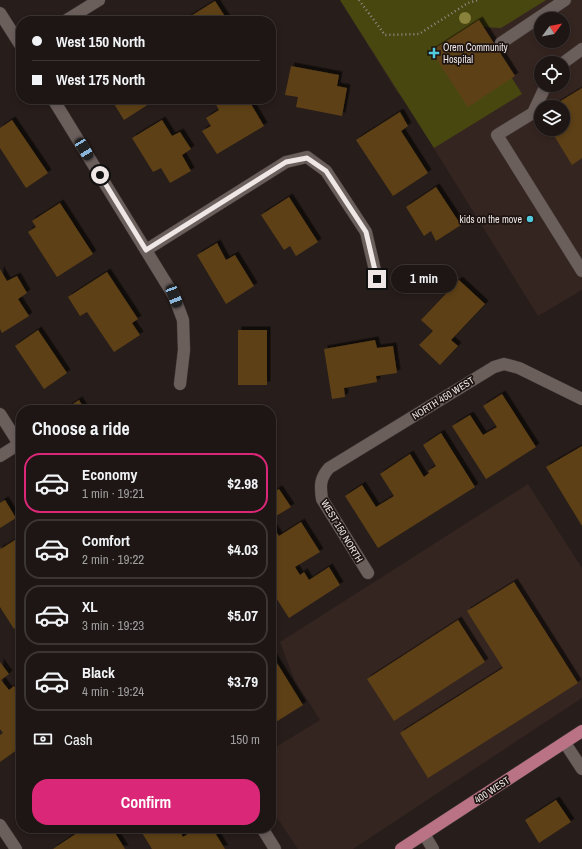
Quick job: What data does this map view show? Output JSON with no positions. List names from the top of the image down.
{
  "streets": {
    "main road": ["400 WEST"],
    "street": ["NORTH 450 WEST", "WEST 150 NORTH"]
  },
  "crossings": [
    ["NORTH 450 WEST", "WEST 150 NORTH"]
  ],
  "places": {
    "health": ["Orem Community Hospital"],
    "other": ["kids on the move"]
  },
  "north": "top right",
  "page": {
    "banner": ["West 150 North", "West 175 North"],
    "bubble": "1 min",
    "heading": "Choose a ride",
    "list": [
      {
        "name": "Economy",
        "note": "1 min · 19:21",
        "value": "$2.98"
      },
      {
        "name": "Comfort",
        "note": "2 min · 19:22",
        "value": "$4.03"
      },
      {
        "name": "XL",
        "note": "3 min · 19:23",
        "value": "$5.07"
      },
      {
        "name": "Black",
        "note": "4 min · 19:24",
        "value": "$3.79"
      }
    ],
    "pay": ["Cash", "150 m"],
    "buttons": "Confirm"
  }
}
